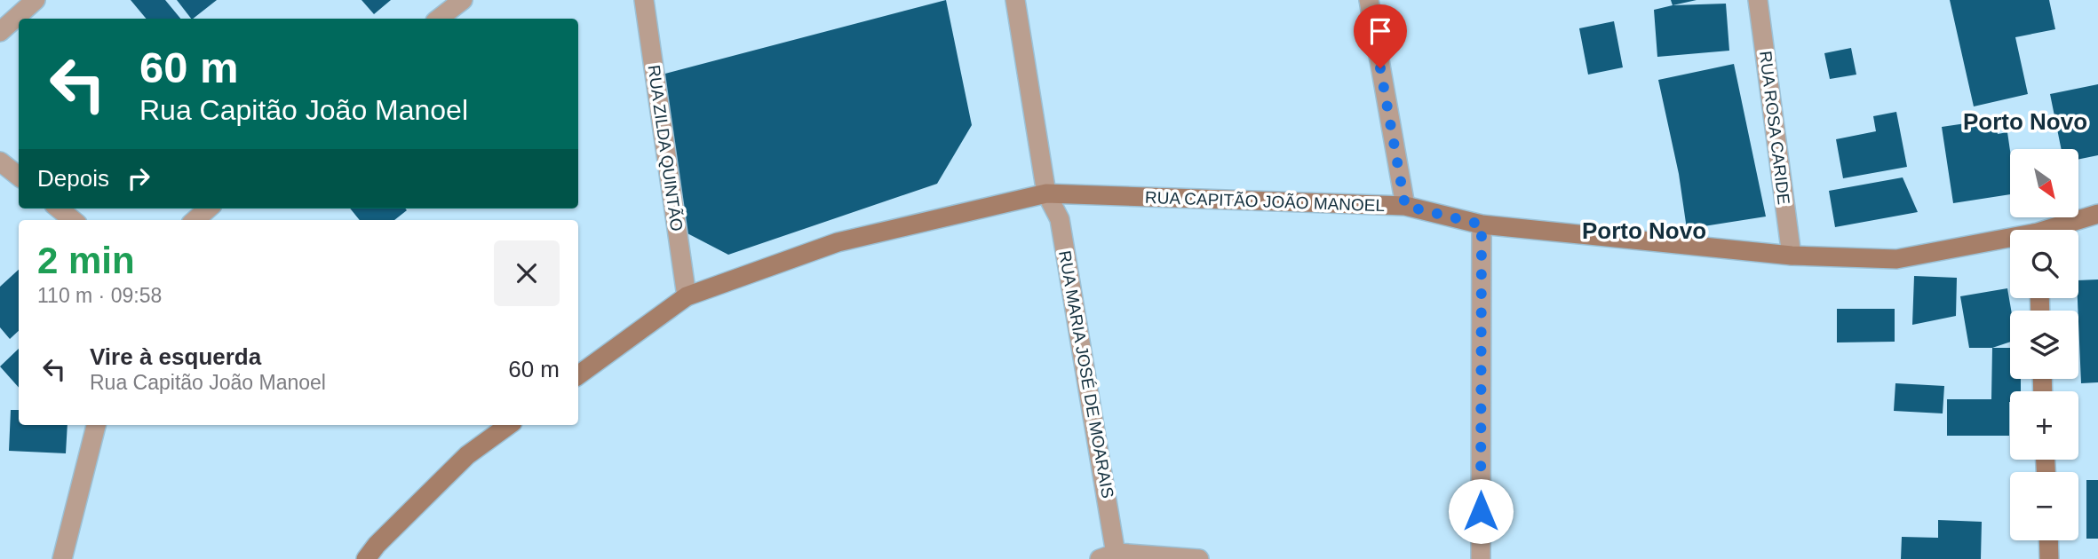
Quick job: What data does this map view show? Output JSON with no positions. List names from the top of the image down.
{
  "streets": {
    "main road": ["RUA CAPITÃO JOÃO MANOEL"],
    "street": ["RUA ROSA CARIDE", "RUA ZILDA QUINTÃO", "RUA MARIA JOSÉ DE MOARAIS"]
  },
  "crossings": [
    ["RUA ROSA CARIDE", "RUA CAPITÃO JOÃO MANOEL"],
    ["RUA ZILDA QUINTÃO", "RUA CAPITÃO JOÃO MANOEL"],
    ["RUA CAPITÃO JOÃO MANOEL", "RUA MARIA JOSÉ DE MOARAIS"]
  ],
  "districts": ["Porto Novo", "Porto Novo"],
  "north": "bottom right",
  "page": {
    "turn": ["60 m", "Rua Capitão João Manoel"],
    "map_buttons": ["+", "−"],
    "then": "Depois",
    "heading": ["2 min", "110 m · 09:58"],
    "list": [
      {
        "name": "Vire à esquerda",
        "note": "Rua Capitão João Manoel",
        "value": "60 m"
      }
    ]
  }
}
